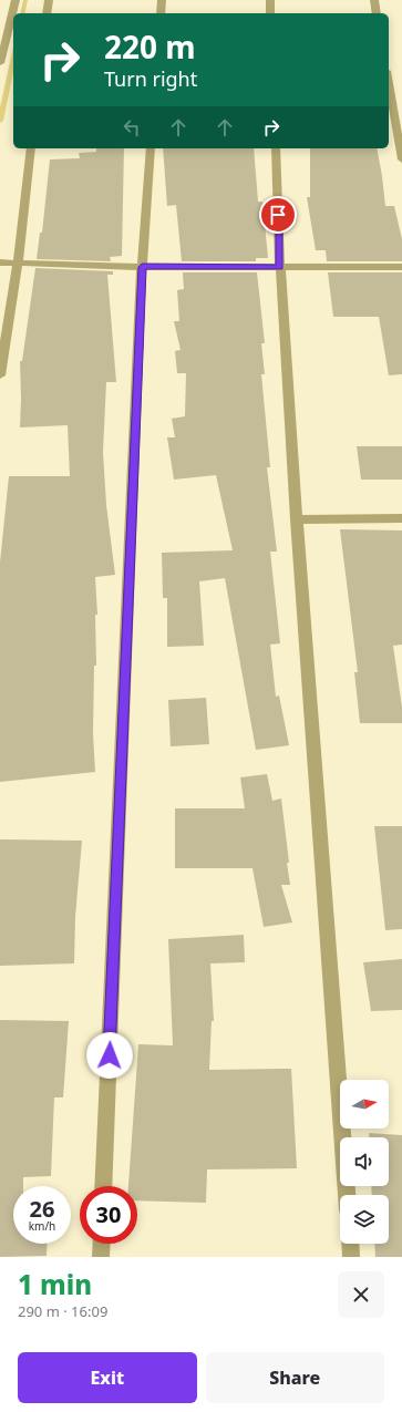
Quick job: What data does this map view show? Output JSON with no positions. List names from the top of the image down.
{
  "north": "right",
  "page": {
    "turn": ["220 m", "Turn right"],
    "speed": "26 km/h",
    "limit": "30",
    "heading": ["1 min", "290 m · 16:09"],
    "buttons": ["Exit", "Share"]
  }
}
